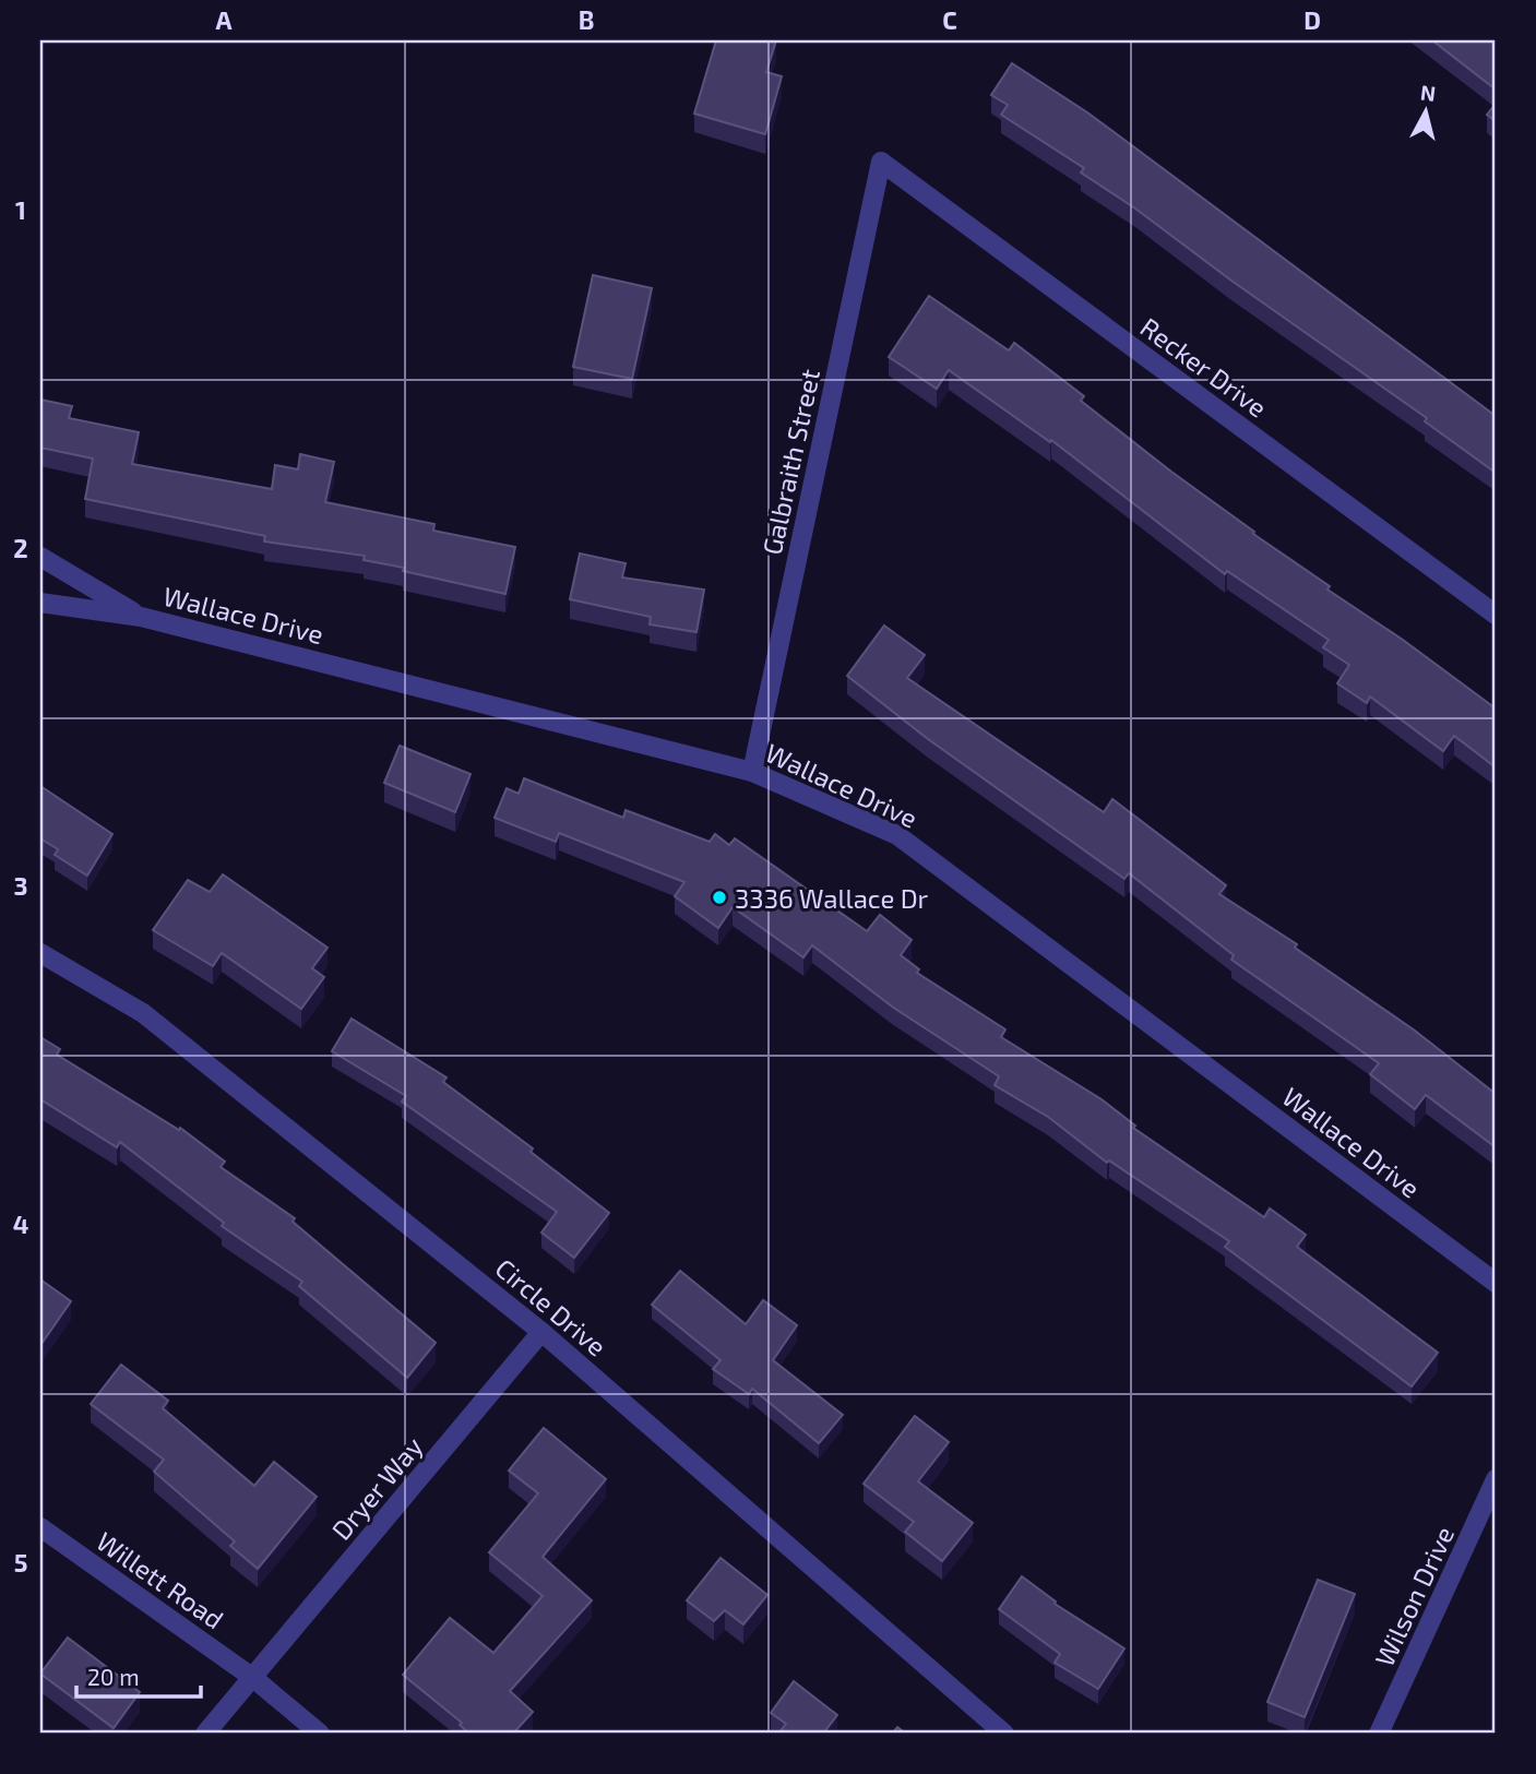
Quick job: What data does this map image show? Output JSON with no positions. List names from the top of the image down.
{
  "streets": {
    "street": [
      "Recker Drive",
      "Galbraith Street",
      "Wallace Drive",
      "Circle Drive",
      "Dryer Way",
      "Willett Road",
      "Wilson Drive"
    ]
  },
  "crossings": [
    ["Recker Drive", "Galbraith Street"],
    ["Galbraith Street", "Wallace Drive"],
    ["Circle Drive", "Dryer Way"],
    ["Dryer Way", "Willett Road"]
  ],
  "places": ["3336 Wallace Dr"],
  "scale_bar": "20 m",
  "north": "top",
  "grid": {
    "columns": [
      "A",
      "B",
      "C",
      "D"
    ],
    "rows": [
      "1",
      "2",
      "3",
      "4",
      "5"
    ]
  }
}
